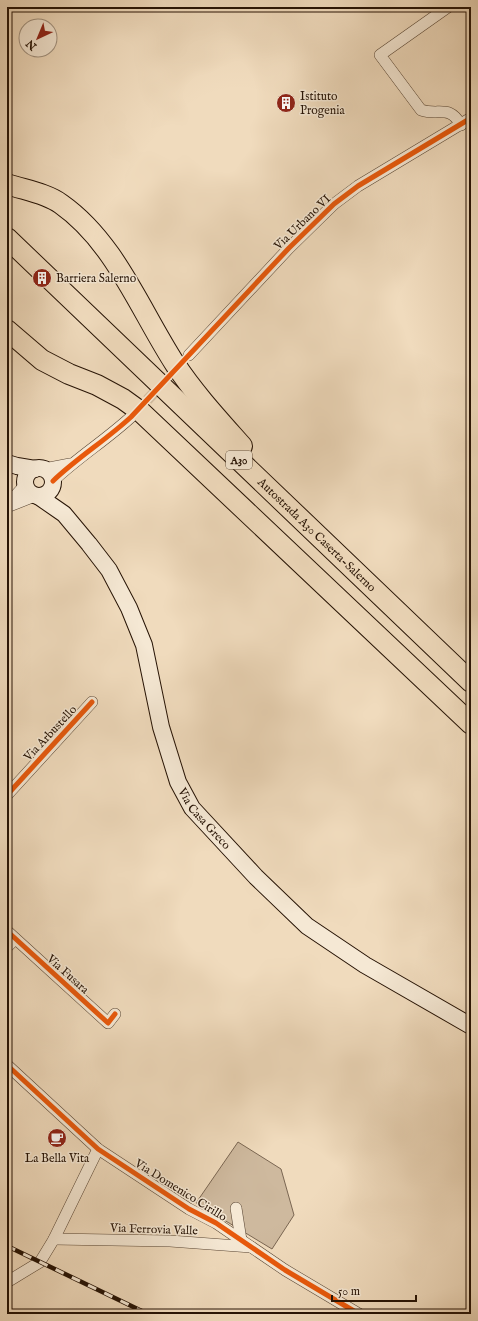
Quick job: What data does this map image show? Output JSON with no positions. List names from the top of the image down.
{
  "streets": {
    "highway": ["A30", "Autostrada A30 Caserta-Salerno"],
    "main road": ["Via Casa Greco"],
    "street": [
      "Via Urbano VI",
      "Via Arbustello",
      "Via Fusara",
      "Via Domenico Cirillo",
      "Via Ferrovia Valle"
    ]
  },
  "crossings": [
    ["Via Domenico Cirillo", "Via Ferrovia Valle"]
  ],
  "places": {
    "building": ["Istituto Progenia", "Barriera Salerno"],
    "cafe": ["La Bella Vita"]
  },
  "scale_bar": "50 m",
  "north": "bottom left"
}
